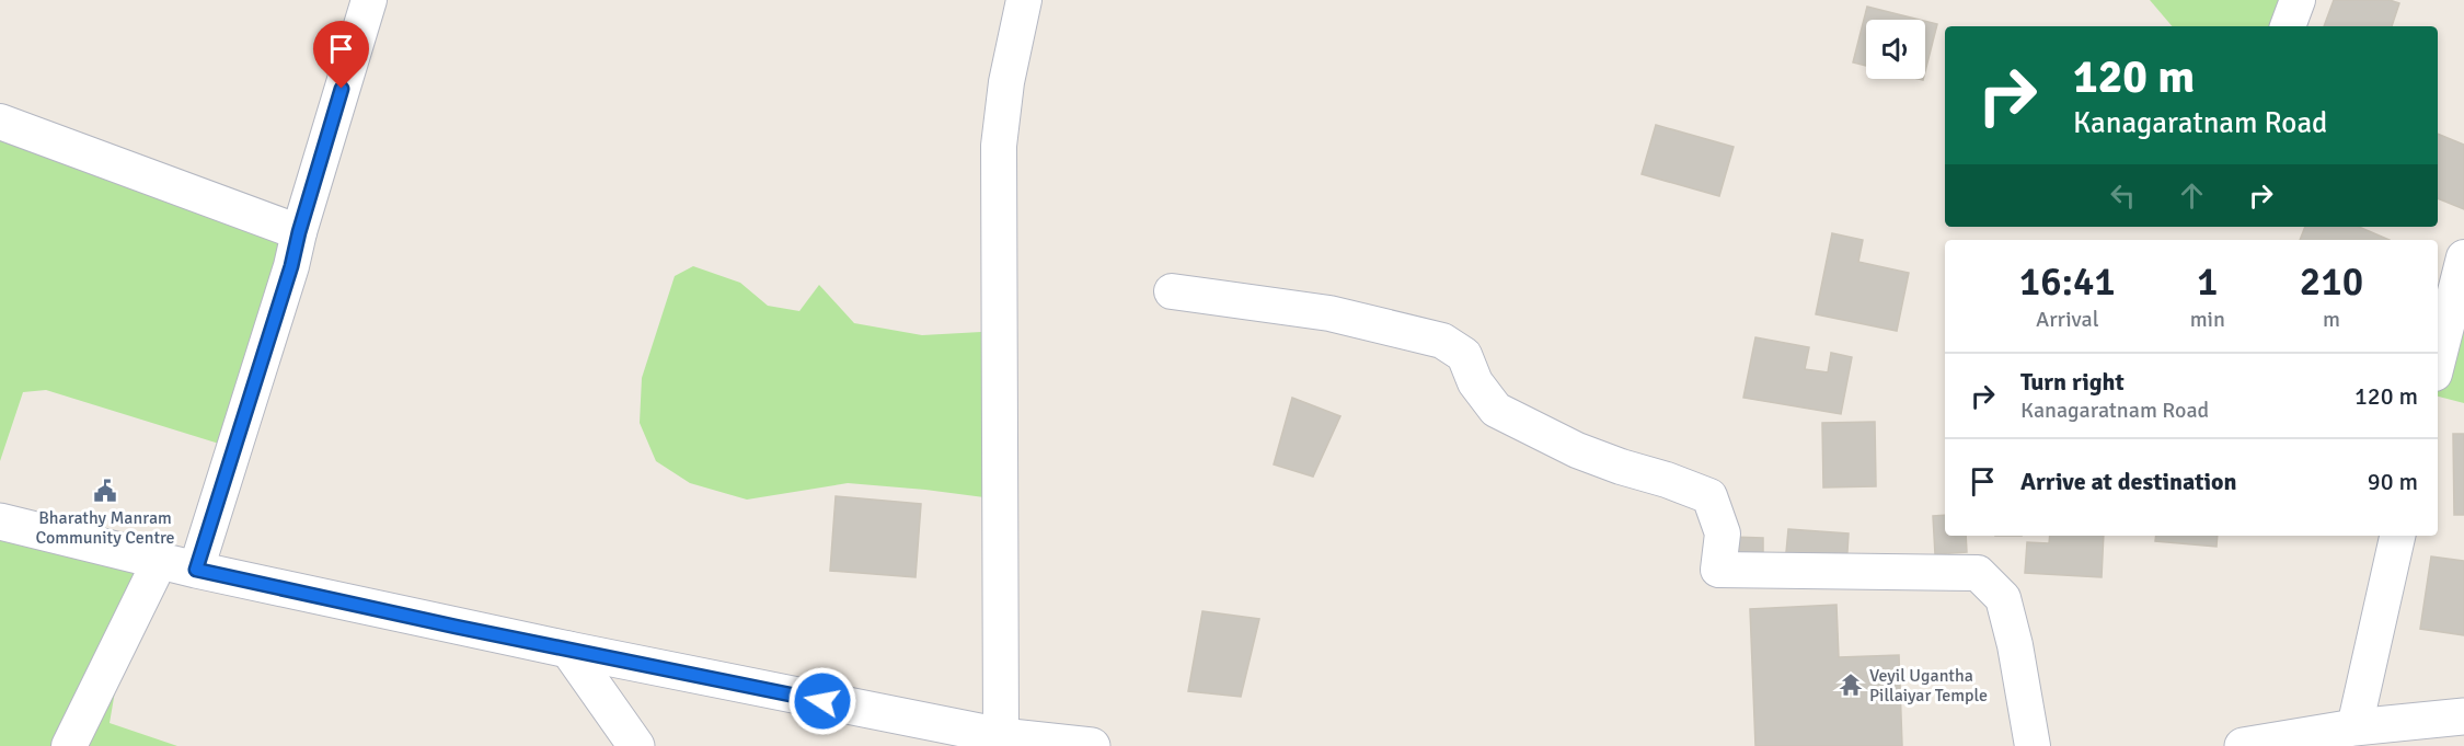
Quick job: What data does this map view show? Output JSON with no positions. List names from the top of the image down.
{
  "places": {
    "public building": ["Bharathy Manram Community Centre"],
    "temple": ["Veyil Ugantha Pillaiyar Temple"]
  },
  "page": {
    "turn": ["120 m", "Kanagaratnam Road"],
    "eta": [
      "16:41",
      "Arrival",
      "1",
      "min",
      "210",
      "m"
    ],
    "list": [
      {
        "name": "Turn right",
        "note": "Kanagaratnam Road",
        "value": "120 m"
      },
      {
        "name": "Arrive at destination",
        "value": "90 m"
      }
    ]
  }
}
